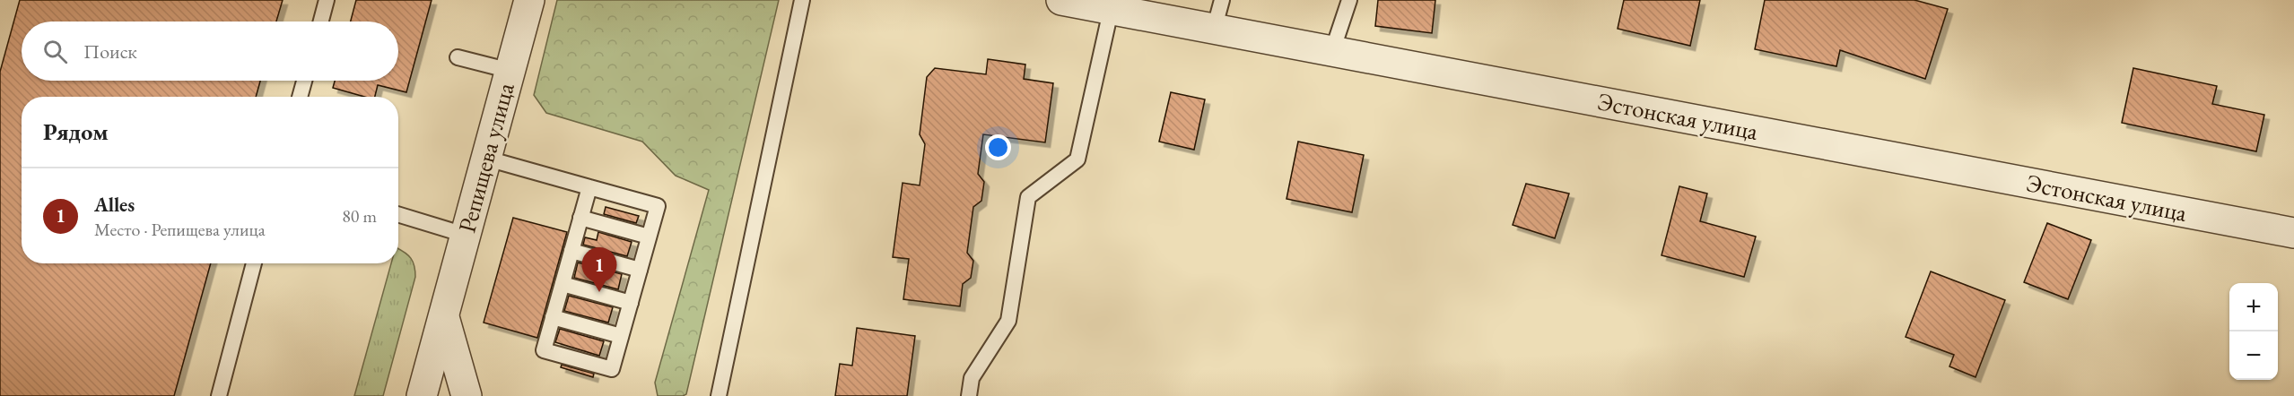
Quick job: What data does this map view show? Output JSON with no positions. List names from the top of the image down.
{
  "streets": {
    "street": ["Эстонская улица", "Репищева улица"]
  },
  "page": {
    "search": "Поиск",
    "heading": "Рядом",
    "list": [
      {
        "mark": "1",
        "name": "Alles",
        "note": "Место · Репищева улица",
        "value": "80 m"
      }
    ],
    "pins": "1",
    "map_buttons": ["+", "−"]
  }
}
